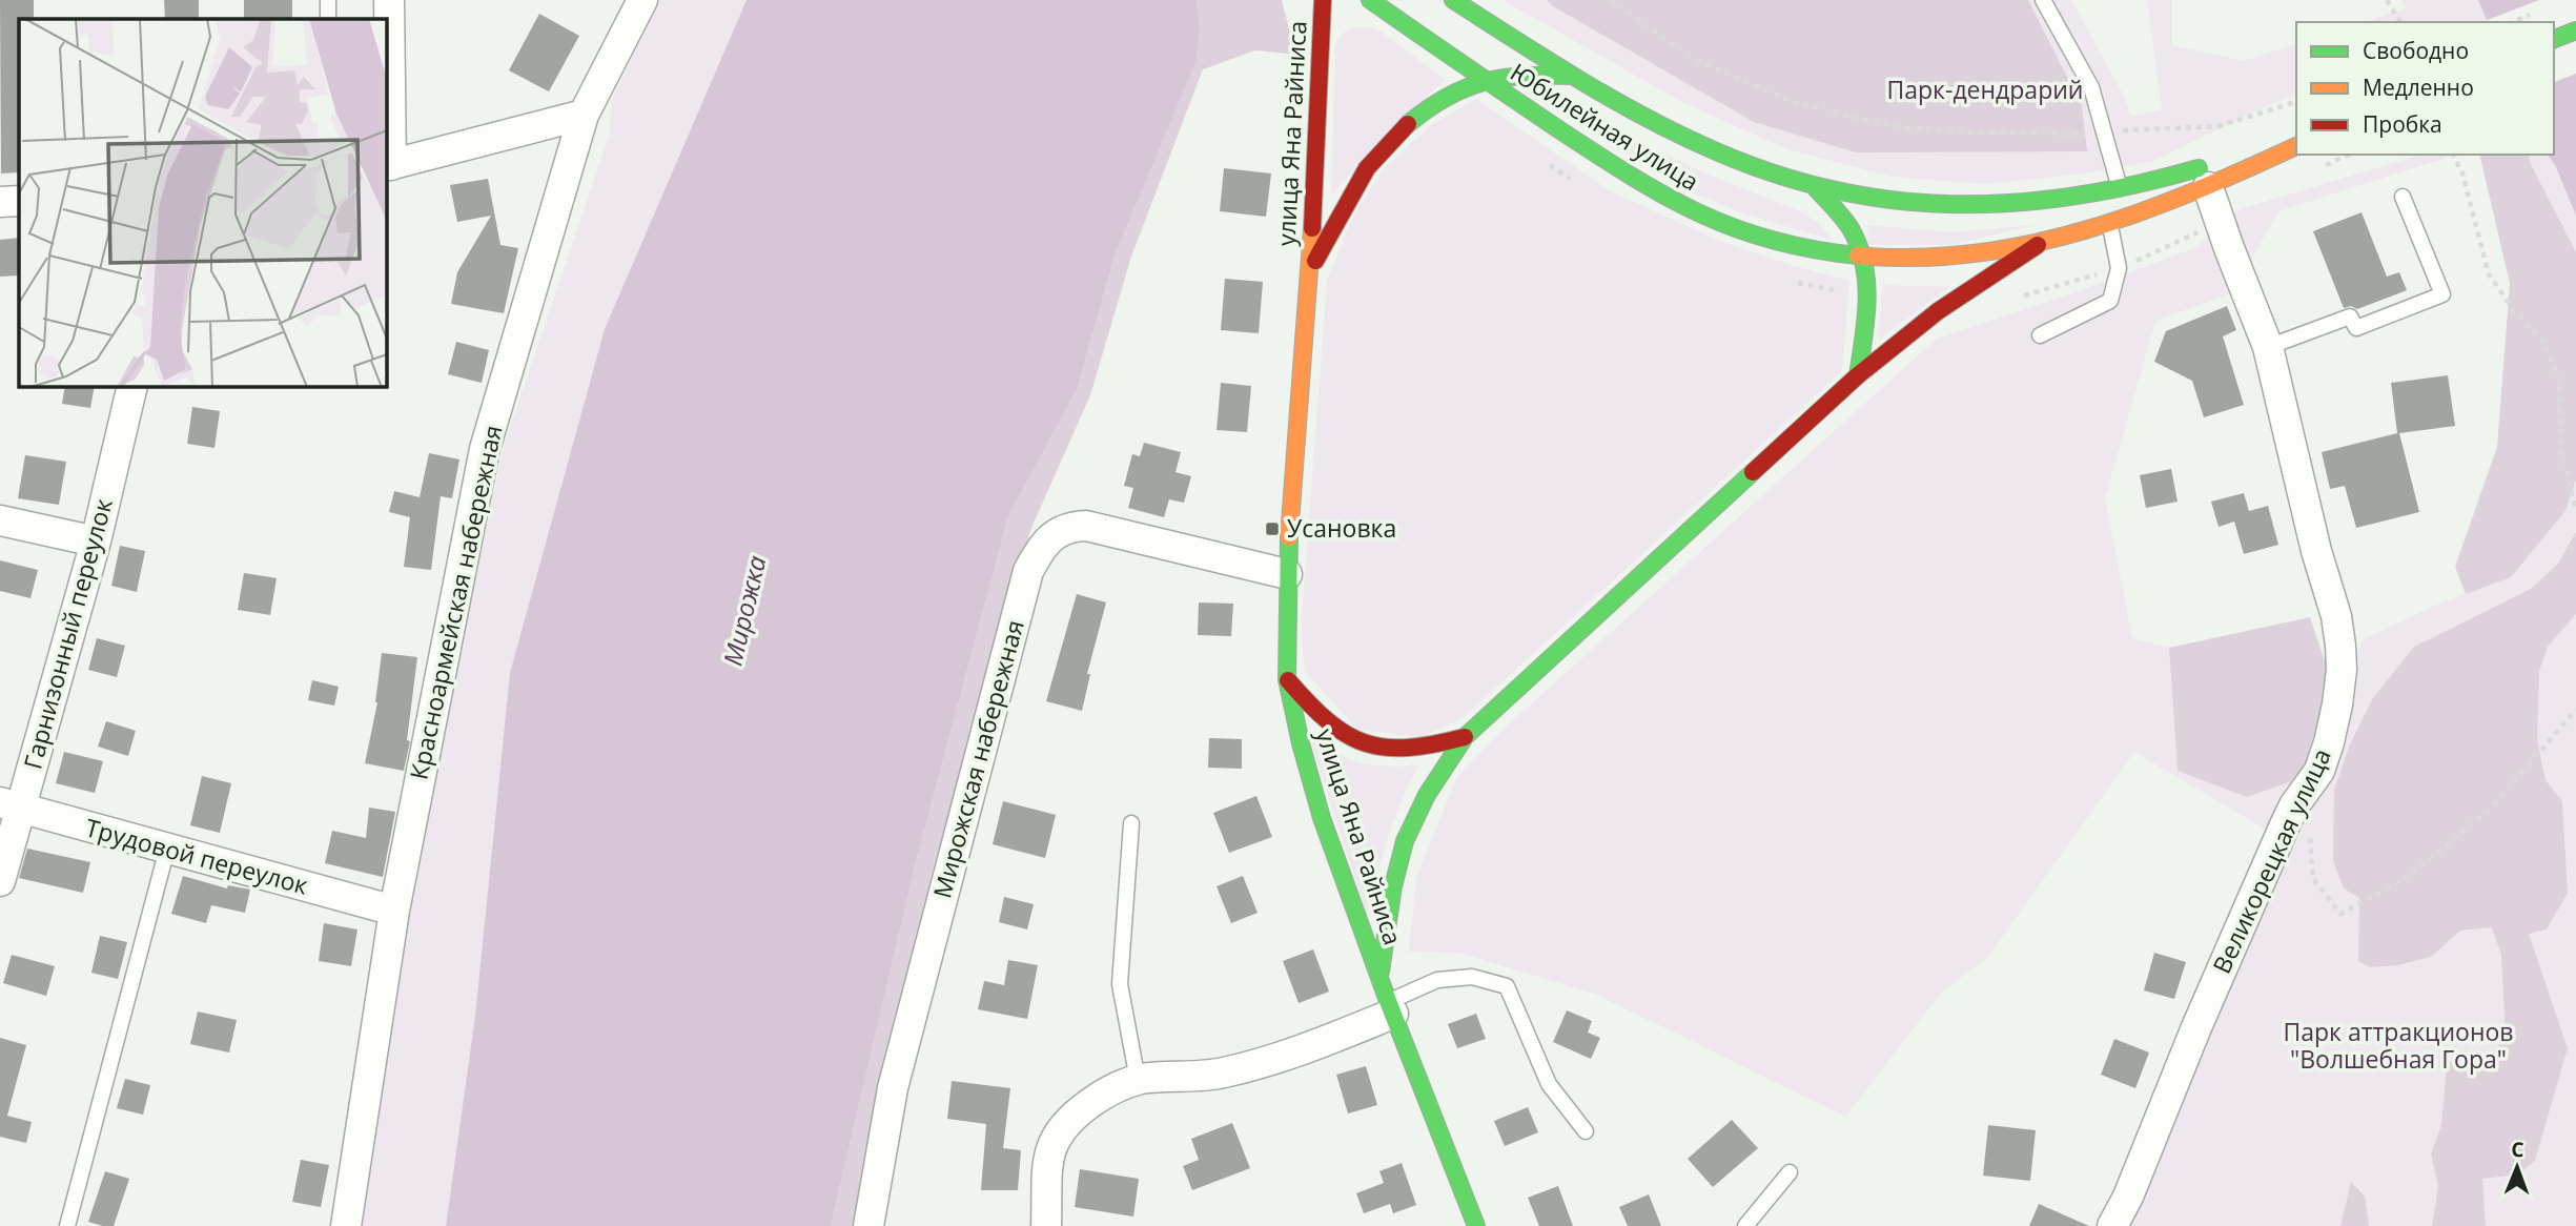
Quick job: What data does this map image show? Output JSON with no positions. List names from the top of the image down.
{
  "streets": {
    "street": [
      "Юбилейная улица",
      "улица Яна Райниса",
      "Красноармейская набережная",
      "Гарнизонный переулок",
      "Мирожская набережная",
      "Трудовой переулок",
      "Великорецкая улица"
    ]
  },
  "crossings": [
    ["Юбилейная улица", "улица Яна Райниса"],
    ["Юбилейная улица", "Великорецкая улица"],
    ["улица Яна Райниса", "Мирожская набережная"],
    ["Красноармейская набережная", "Трудовой переулок"],
    ["Гарнизонный переулок", "Трудовой переулок"]
  ],
  "water": ["Мирожка"],
  "parks": ["Парк-дендрарий", "Парк аттракционов \"Волшебная Гора\""],
  "places": {
    "transit": ["Усановка"]
  },
  "legend": ["Свободно", "Медленно", "Пробка"],
  "north": "top"
}
